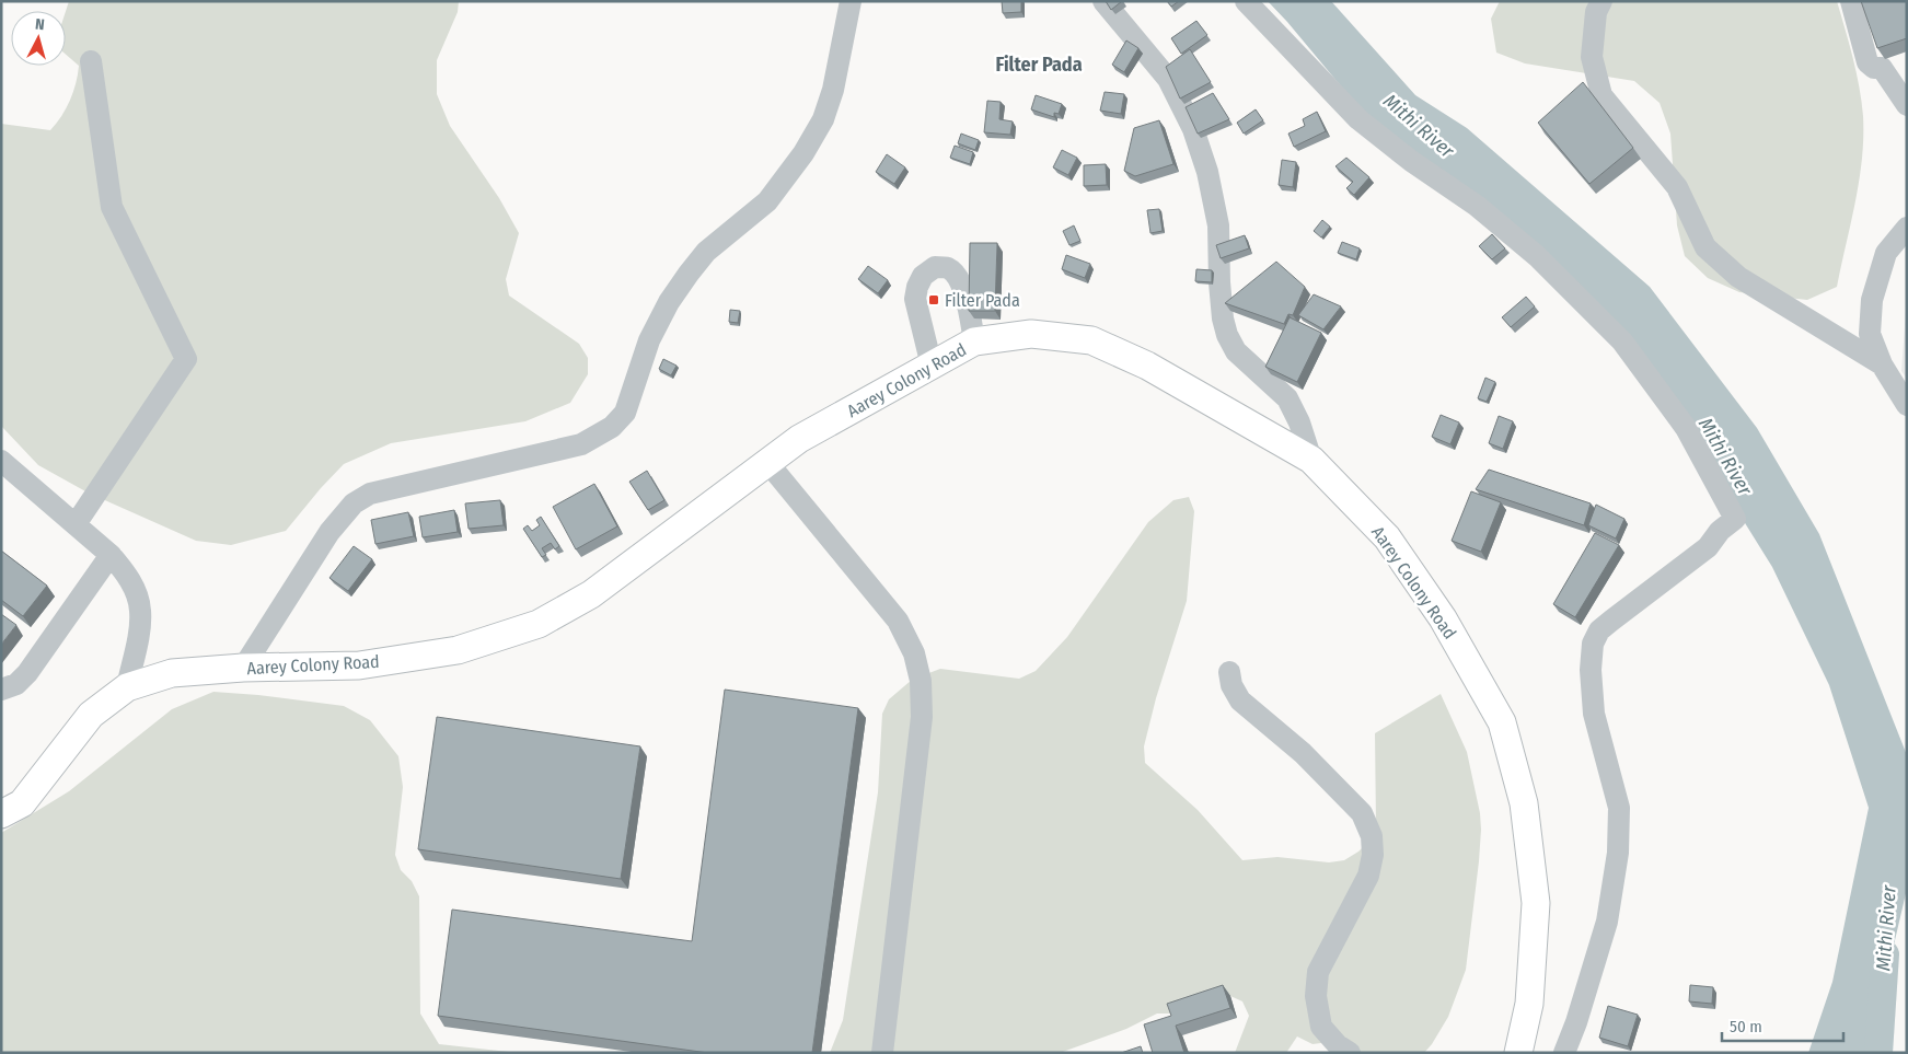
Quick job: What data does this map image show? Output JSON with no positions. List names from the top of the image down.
{
  "streets": {
    "main road": ["Aarey Colony Road"]
  },
  "districts": ["Filter Pada"],
  "water": ["Mithi River"],
  "places": {
    "transit": ["Filter Pada"]
  },
  "scale_bar": "50 m",
  "north": "top"
}
